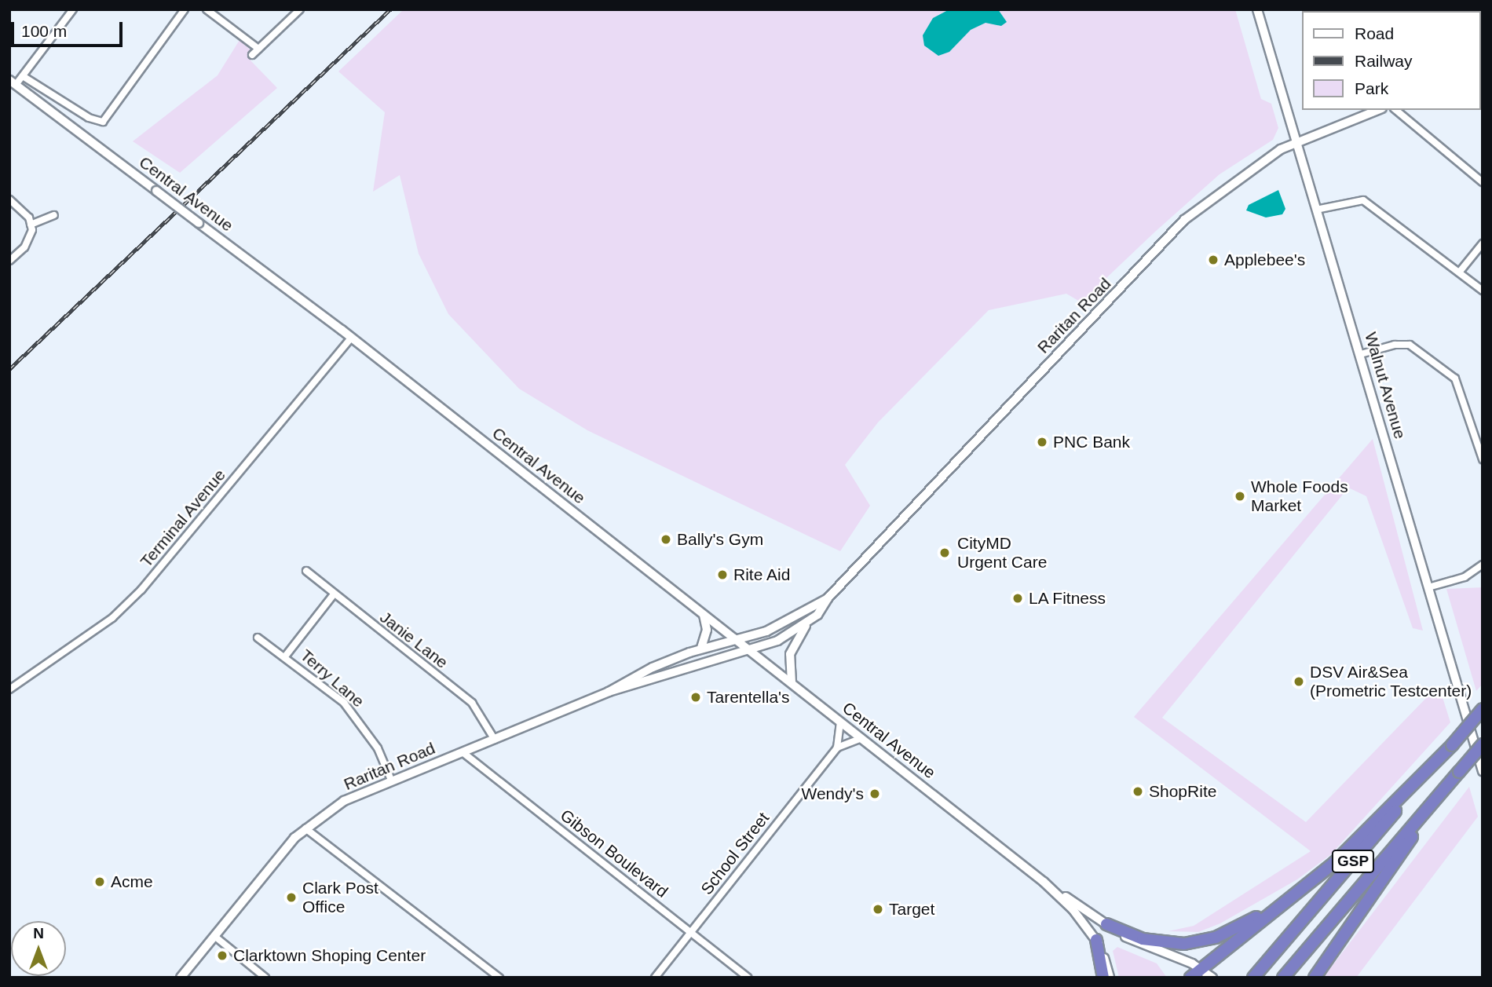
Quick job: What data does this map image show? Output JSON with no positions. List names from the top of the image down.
{
  "streets": {
    "highway": ["GSP"],
    "main road": ["Central Avenue", "Raritan Road", "Walnut Avenue"],
    "street": [
      "Terminal Avenue",
      "Janie Lane",
      "Terry Lane",
      "Gibson Boulevard",
      "School Street"
    ]
  },
  "crossings": [
    ["Central Avenue", "Raritan Road"],
    ["Central Avenue", "Terminal Avenue"],
    ["Raritan Road", "Walnut Avenue"],
    ["Raritan Road", "Janie Lane"],
    ["Raritan Road", "Terry Lane"],
    ["Raritan Road", "Gibson Boulevard"],
    ["Gibson Boulevard", "School Street"]
  ],
  "places": [
    "Applebee's",
    "PNC Bank",
    "Whole Foods Market",
    "Bally's Gym",
    "CityMD Urgent Care",
    "Rite Aid",
    "LA Fitness",
    "DSV Air&Sea (Prometric Testcenter)",
    "Tarentella's",
    "ShopRite",
    "Wendy's",
    "Acme",
    "Clark Post Office",
    "Target",
    "Clarktown Shoping Center"
  ],
  "legend": ["Road", "Railway", "Park"],
  "scale_bar": "100 m",
  "north": "top"
}
